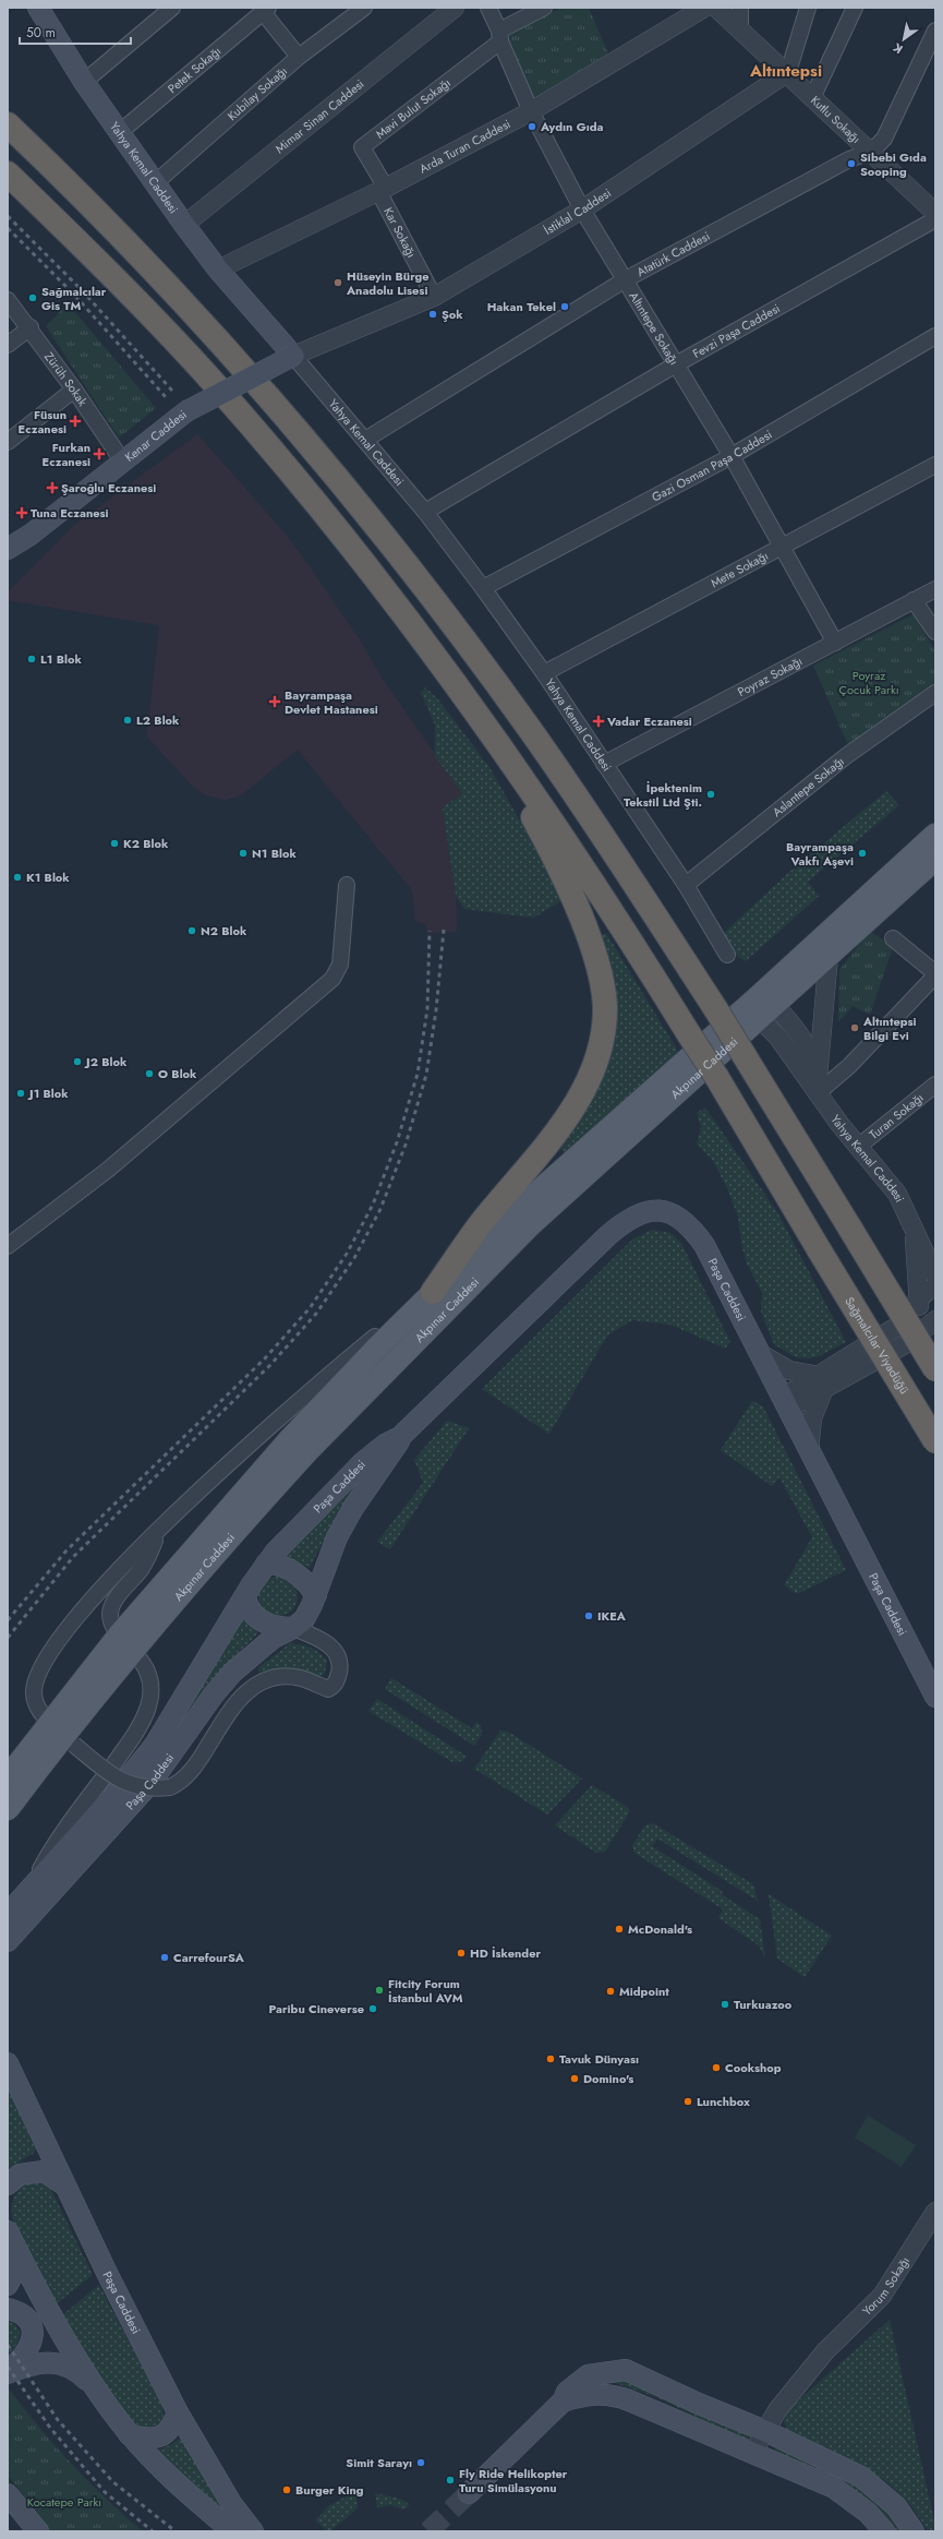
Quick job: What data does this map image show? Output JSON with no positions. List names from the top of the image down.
{
  "streets": {
    "highway": ["Sağmalcılar Viyadüğü"],
    "main road": [
      "Yahya Kemal Caddesi",
      "Kenar Caddesi",
      "Akpınar Caddesi",
      "Paşa Caddesi"
    ],
    "street": [
      "Petek Sokağı",
      "Kubilay Sokağı",
      "Mavi Bulut Sokağı",
      "Mimar Sinan Caddesi",
      "Kutlu Sokağı",
      "Arda Turan Caddesi",
      "İstiklal Caddesi",
      "Kar Sokağı",
      "Atatürk Caddesi",
      "Altıntepe Sokağı",
      "Fevzi Paşa Caddesi",
      "Zürüh Sokak",
      "Gazi Osman Paşa Caddesi",
      "Mete Sokağı",
      "Poyraz Sokağı",
      "Aslantepe Sokağı",
      "Turan Sokağı",
      "Yorum Sokağı"
    ]
  },
  "crossings": [
    ["Petek Sokağı", "Yahya Kemal Caddesi"],
    ["Kubilay Sokağı", "Yahya Kemal Caddesi"],
    ["Mavi Bulut Sokağı", "Arda Turan Caddesi"],
    ["Mavi Bulut Sokağı", "Kar Sokağı"],
    ["Mavi Bulut Sokağı", "Altıntepe Sokağı"],
    ["Mimar Sinan Caddesi", "Yahya Kemal Caddesi"],
    ["Kutlu Sokağı", "İstiklal Caddesi"],
    ["Kutlu Sokağı", "Atatürk Caddesi"],
    ["Arda Turan Caddesi", "Yahya Kemal Caddesi"],
    ["Arda Turan Caddesi", "Kar Sokağı"],
    ["Arda Turan Caddesi", "Altıntepe Sokağı"],
    ["Yahya Kemal Caddesi", "İstiklal Caddesi"],
    ["Yahya Kemal Caddesi", "Atatürk Caddesi"],
    ["Yahya Kemal Caddesi", "Fevzi Paşa Caddesi"],
    ["Yahya Kemal Caddesi", "Kenar Caddesi"],
    ["Yahya Kemal Caddesi", "Gazi Osman Paşa Caddesi"],
    ["Yahya Kemal Caddesi", "Mete Sokağı"],
    ["Yahya Kemal Caddesi", "Poyraz Sokağı"],
    ["Yahya Kemal Caddesi", "Aslantepe Sokağı"],
    ["Yahya Kemal Caddesi", "Akpınar Caddesi"],
    ["Yahya Kemal Caddesi", "Turan Sokağı"],
    ["İstiklal Caddesi", "Kar Sokağı"],
    ["İstiklal Caddesi", "Altıntepe Sokağı"],
    ["İstiklal Caddesi", "Kenar Caddesi"],
    ["Atatürk Caddesi", "Altıntepe Sokağı"],
    ["Altıntepe Sokağı", "Fevzi Paşa Caddesi"],
    ["Altıntepe Sokağı", "Gazi Osman Paşa Caddesi"],
    ["Altıntepe Sokağı", "Mete Sokağı"],
    ["Altıntepe Sokağı", "Poyraz Sokağı"],
    ["Zürüh Sokak", "Kenar Caddesi"]
  ],
  "districts": ["Altıntepsi"],
  "parks": ["Poyraz Çocuk Parkı", "Kocatepe Parkı"],
  "places": {
    "other": [
      "Aydın Gıda",
      "Sibebi Gıda Sooping",
      "Hüseyin Bürge Anadolu Lisesi",
      "Sağmalcılar Gis TM",
      "Hakan Tekel",
      "Şok",
      "L1 Blok",
      "L2 Blok",
      "İpektenim Tekstil Ltd Şti.",
      "K2 Blok",
      "N1 Blok",
      "Bayrampaşa Vakfı Aşevi",
      "K1 Blok",
      "N2 Blok",
      "Altıntepsi Bilgi Evi",
      "J2 Blok",
      "O Blok",
      "J1 Blok",
      "IKEA",
      "McDonald's",
      "HD İskender",
      "CarrefourSA",
      "Fitcity Forum İstanbul AVM",
      "Midpoint",
      "Turkuazoo",
      "Paribu Cineverse",
      "Tavuk Dünyası",
      "Cookshop",
      "Domino's",
      "Lunchbox",
      "Simit Sarayı",
      "Fly Ride Helikopter Turu Simülasyonu",
      "Burger King"
    ],
    "health": [
      "Füsun Eczanesi",
      "Furkan Eczanesi",
      "Şaroğlu Eczanesi",
      "Tuna Eczanesi",
      "Bayrampaşa Devlet Hastanesi",
      "Vadar Eczanesi"
    ]
  },
  "scale_bar": "50 m",
  "north": "bottom left"
}
